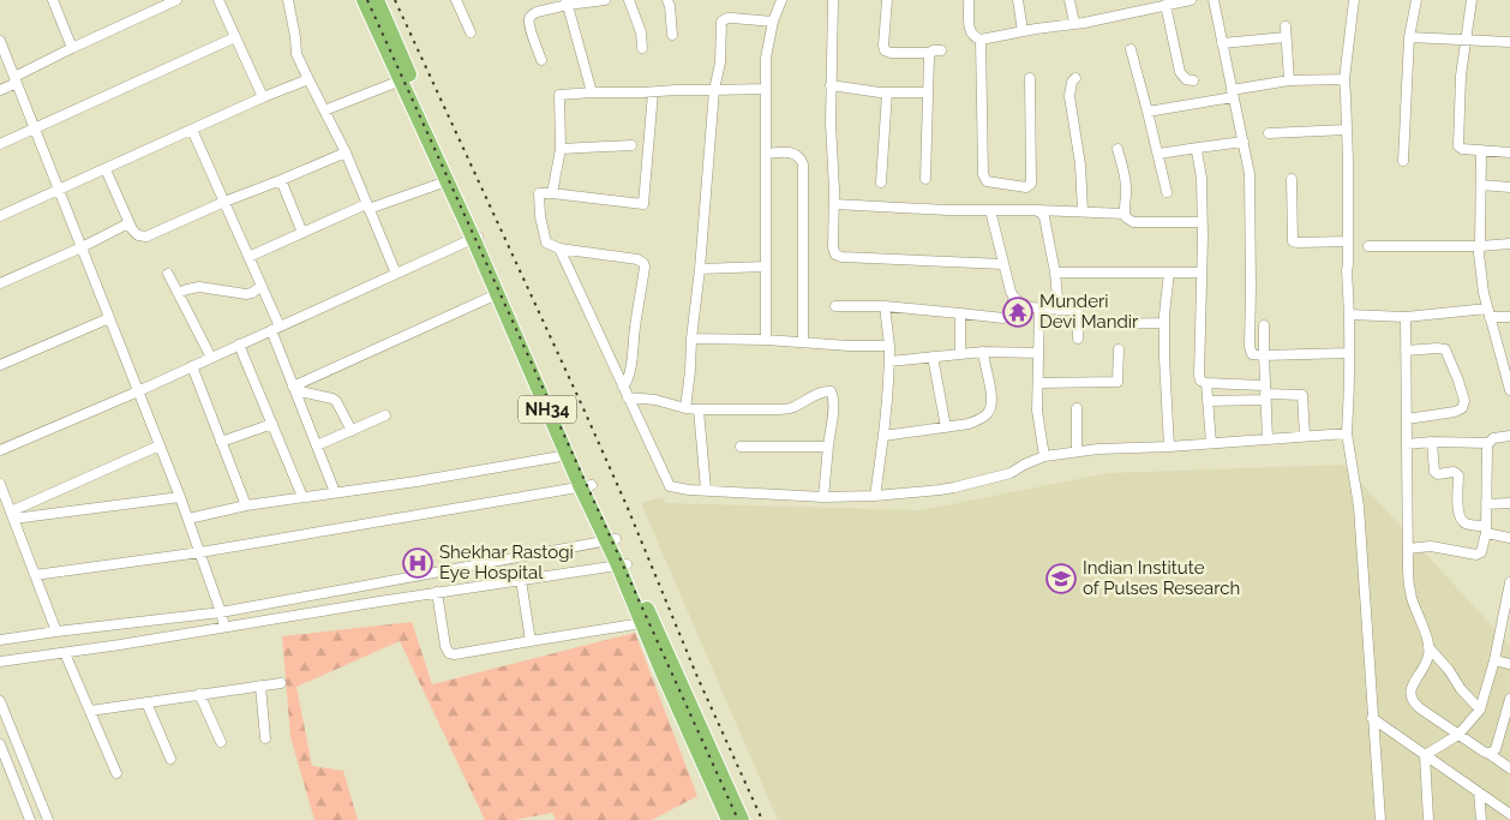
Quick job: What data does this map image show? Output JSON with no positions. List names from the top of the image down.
{
  "streets": {
    "highway": ["NH34"]
  },
  "places": {
    "temple": ["Munderi Devi Mandir"],
    "hospital": ["Shekhar Rastogi Eye Hospital"],
    "school or university": ["Indian Institute of Pulses Research"]
  }
}
